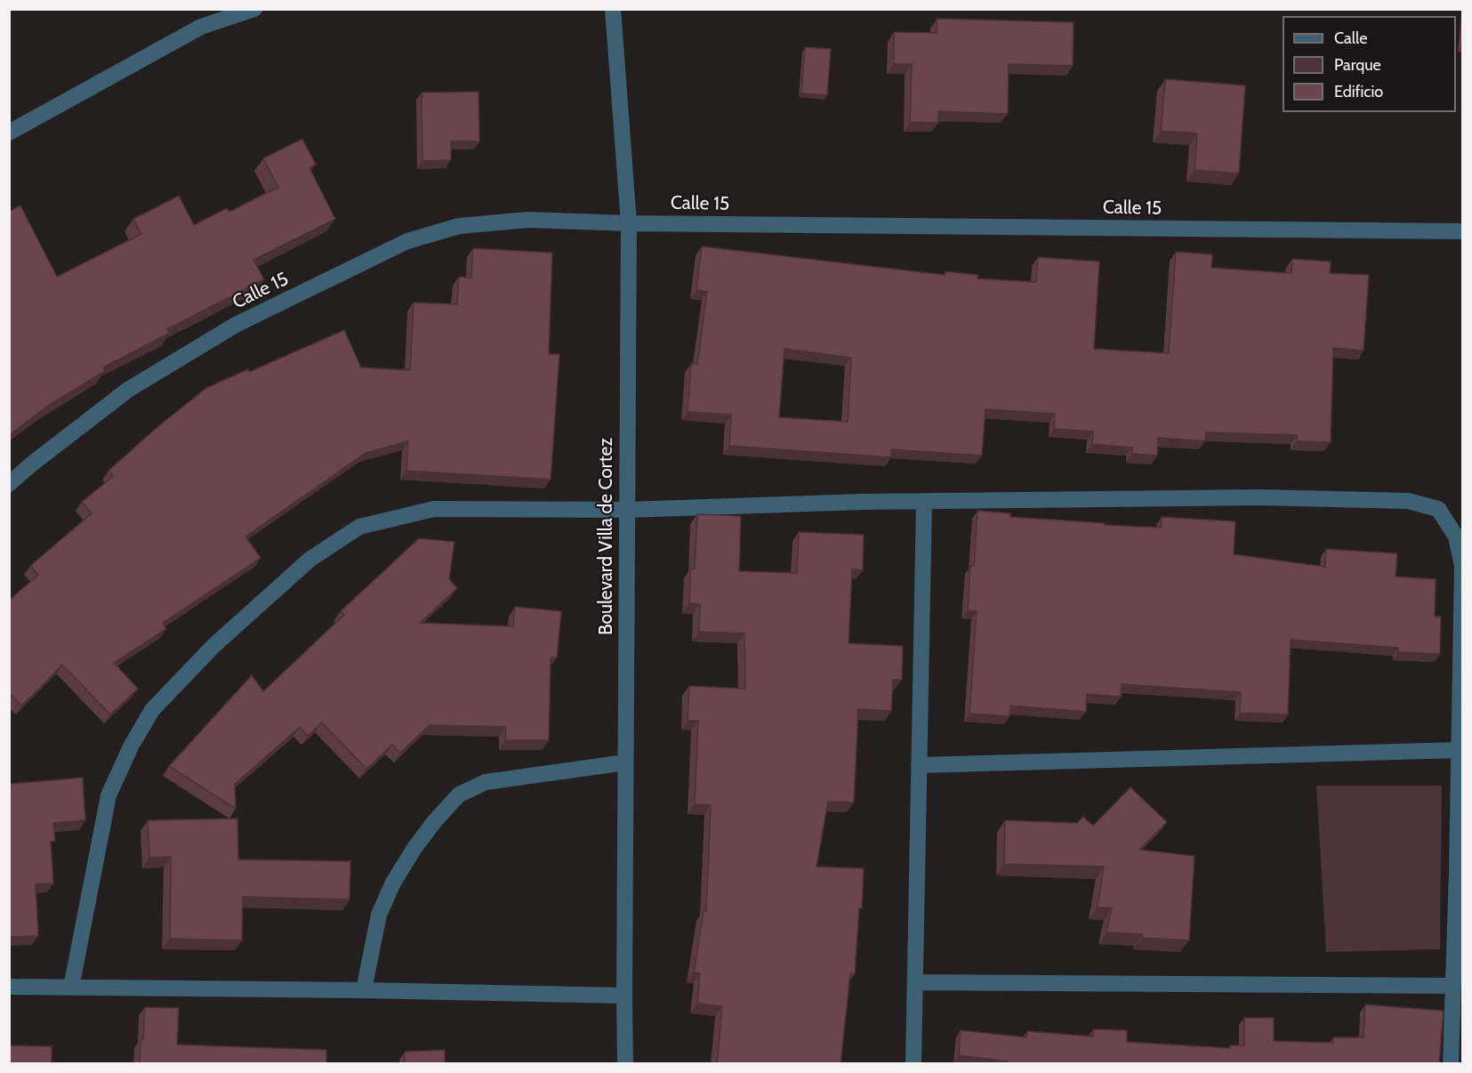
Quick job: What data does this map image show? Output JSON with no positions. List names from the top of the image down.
{
  "streets": {
    "street": ["Calle 15", "Boulevard Villa de Cortez"]
  },
  "crossings": [
    ["Calle 15", "Boulevard Villa de Cortez"]
  ],
  "legend": ["Calle", "Parque", "Edificio"]
}
